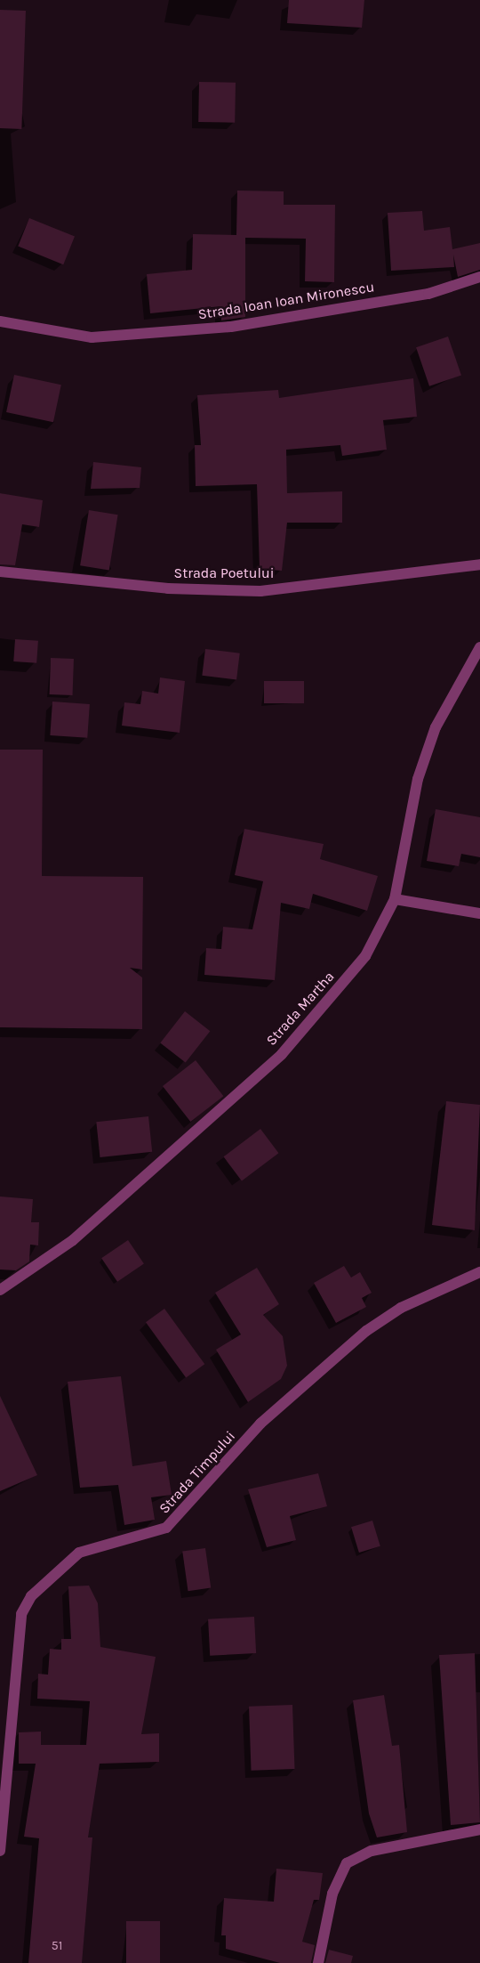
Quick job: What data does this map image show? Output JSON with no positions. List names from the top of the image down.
{
  "streets": {
    "street": [
      "Strada Ioan Ioan Mironescu",
      "Strada Poetului",
      "Strada Martha",
      "Strada Timpului"
    ]
  },
  "house_numbers": ["51"]
}
